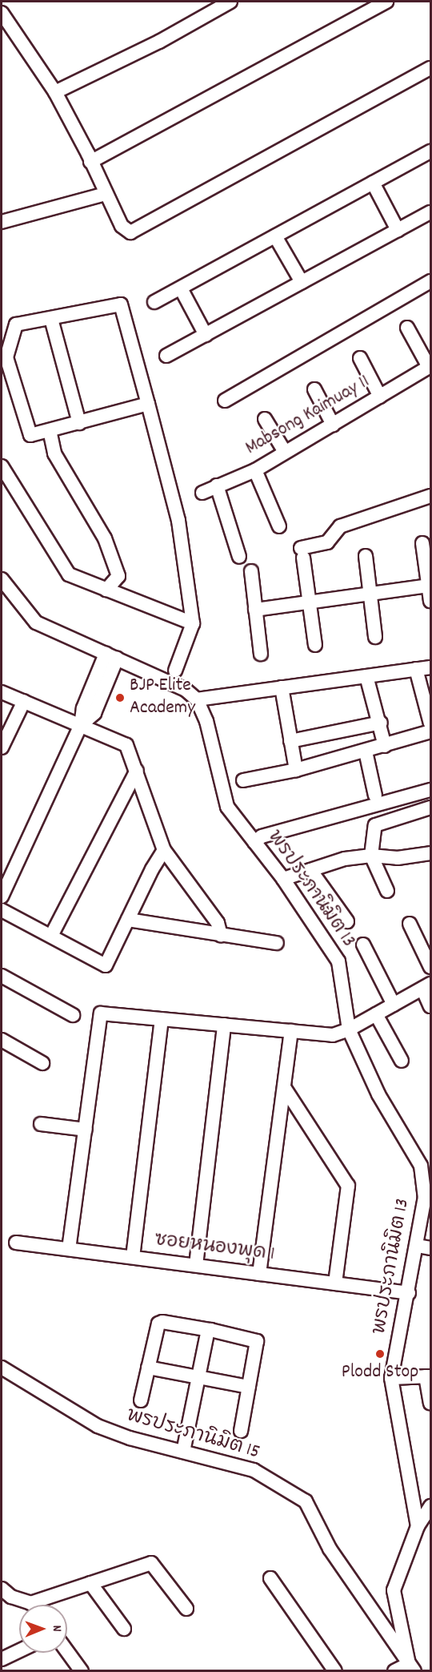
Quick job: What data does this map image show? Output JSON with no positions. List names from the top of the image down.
{
  "streets": {
    "street": [
      "Mabsong Kaimuay 11",
      "พรประภานิมิต 13",
      "ซอยหนองพุด 1",
      "พรประภานิมิต 15"
    ]
  },
  "crossings": [
    ["พรประภานิมิต 13", "ซอยหนองพุด 1"]
  ],
  "places": ["BJP Elite Academy", "Plodd Stop"],
  "north": "right"
}
